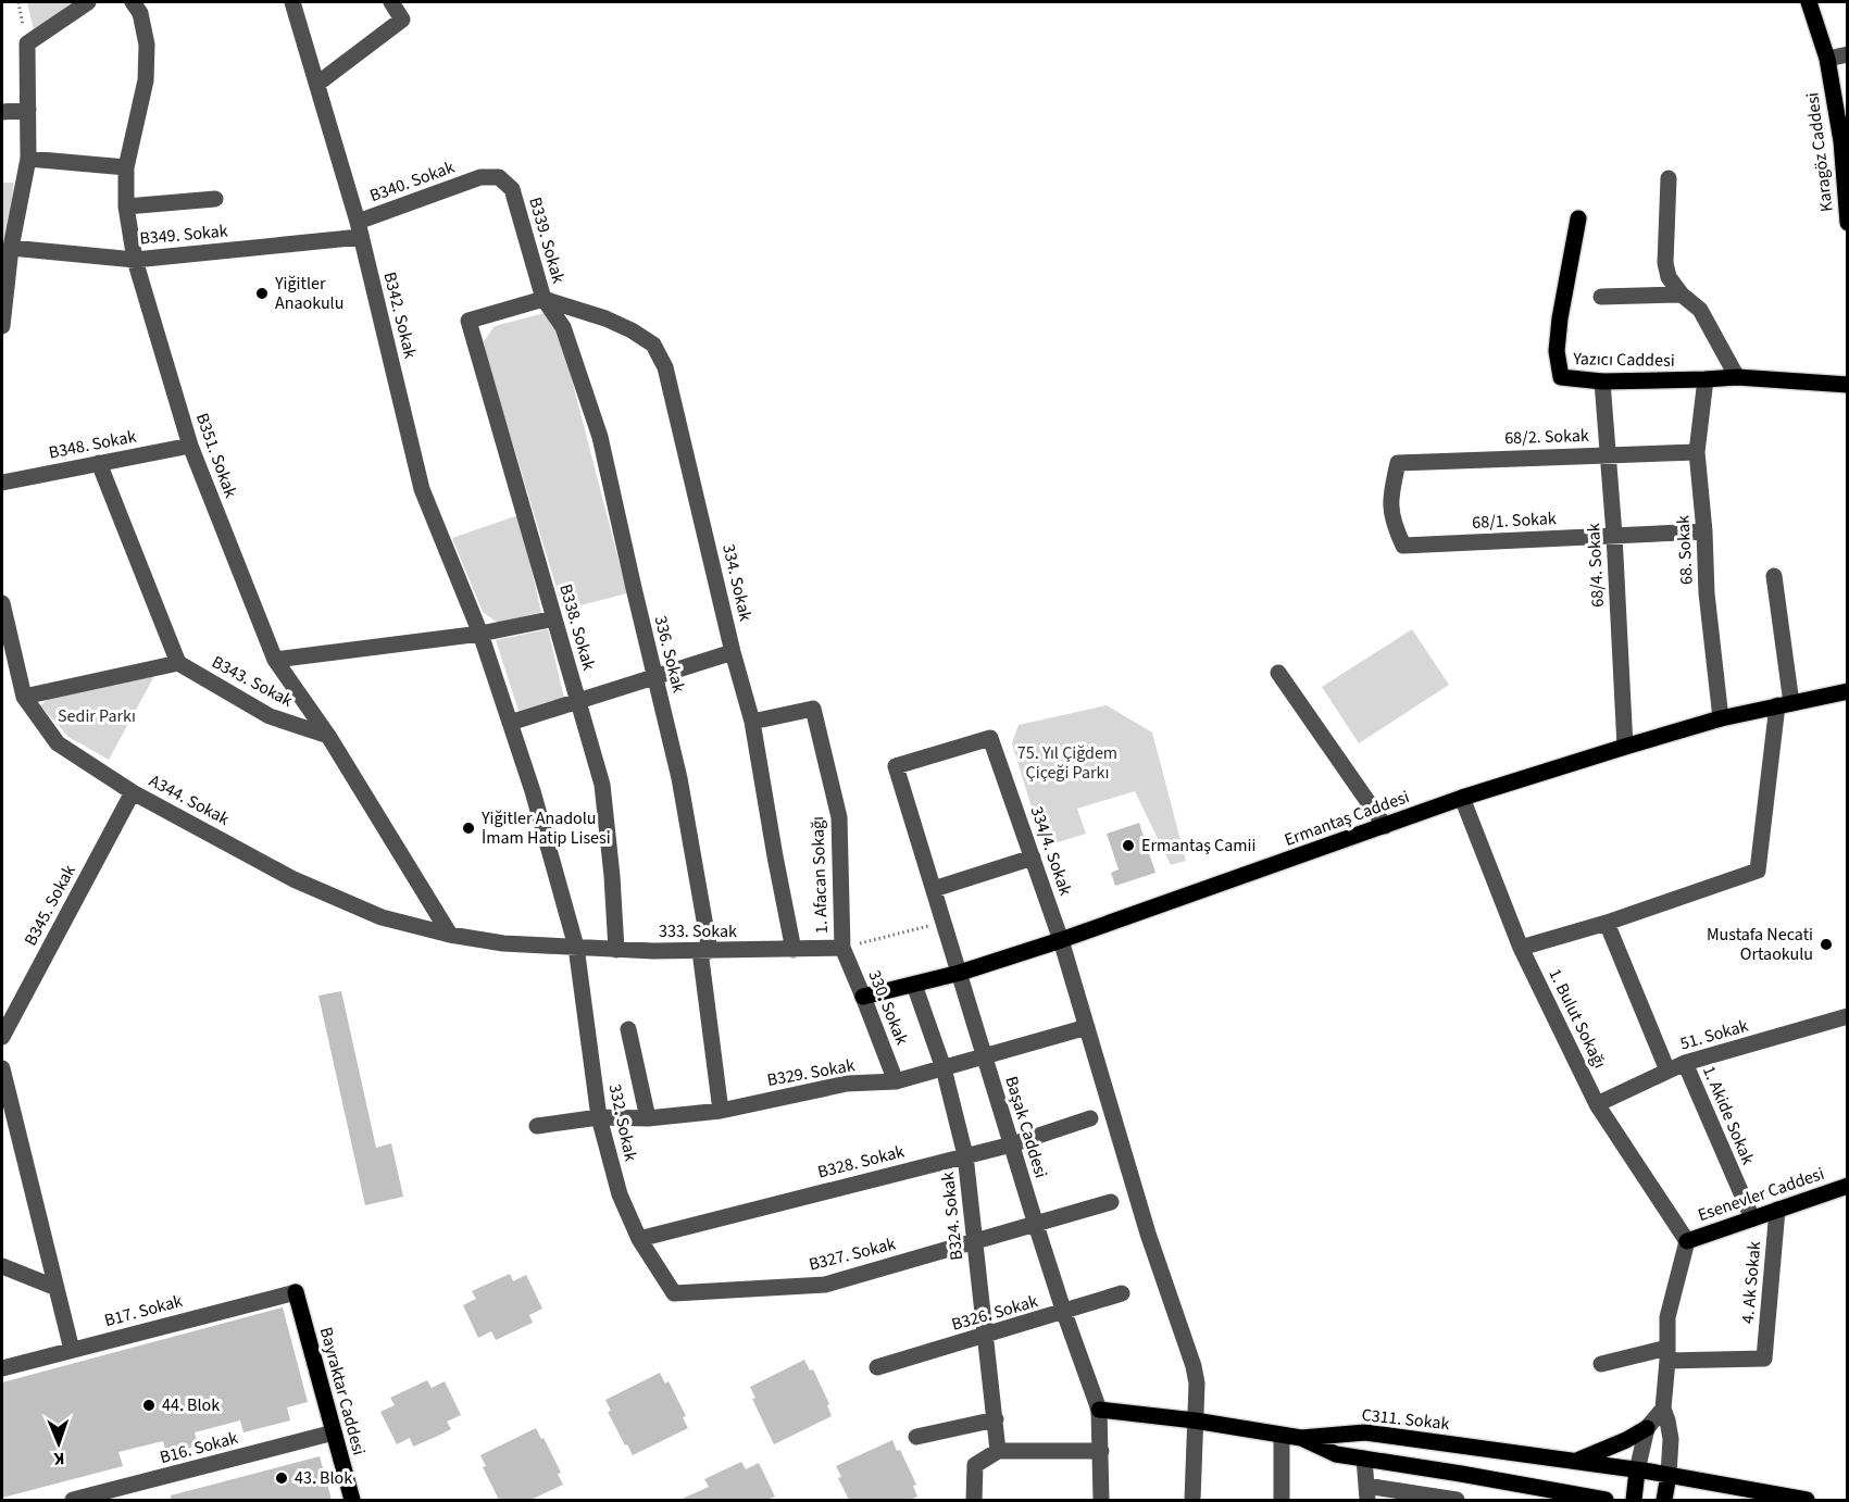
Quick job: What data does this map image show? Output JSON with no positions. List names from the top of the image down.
{
  "streets": {
    "main road": [
      "Karagöz Caddesi",
      "Yazıcı Caddesi",
      "Ermantaş Caddesi",
      "Esenevler Caddesi",
      "Bayraktar Caddesi",
      "C311. Sokak"
    ],
    "street": [
      "B340. Sokak",
      "B349. Sokak",
      "B339. Sokak",
      "B342. Sokak",
      "68/2. Sokak",
      "B348. Sokak",
      "B351. Sokak",
      "68/1. Sokak",
      "68. Sokak",
      "68/4. Sokak",
      "334. Sokak",
      "B338. Sokak",
      "336. Sokak",
      "B343. Sokak",
      "A344. Sokak",
      "334/4. Sokak",
      "1. Afacan Sokağı",
      "B345. Sokak",
      "333. Sokak",
      "330. Sokak",
      "1. Bulut Sokağı",
      "51. Sokak",
      "B329. Sokak",
      "1. Akide Sokak",
      "332. Sokak",
      "Başak Caddesi",
      "B328. Sokak",
      "B324. Sokak",
      "B327. Sokak",
      "4. Ak Sokak",
      "B17. Sokak",
      "B326. Sokak",
      "B16. Sokak"
    ]
  },
  "crossings": [
    ["B340. Sokak", "B349. Sokak"],
    ["B340. Sokak", "B339. Sokak"],
    ["B340. Sokak", "B342. Sokak"],
    ["B349. Sokak", "B342. Sokak"],
    ["B349. Sokak", "B351. Sokak"],
    ["B339. Sokak", "334. Sokak"],
    ["B339. Sokak", "B338. Sokak"],
    ["B339. Sokak", "336. Sokak"],
    ["B342. Sokak", "333. Sokak"],
    ["B342. Sokak", "332. Sokak"],
    ["Yazıcı Caddesi", "68. Sokak"],
    ["Yazıcı Caddesi", "68/4. Sokak"],
    ["68/2. Sokak", "68/1. Sokak"],
    ["68/2. Sokak", "68. Sokak"],
    ["68/2. Sokak", "68/4. Sokak"],
    ["B348. Sokak", "B351. Sokak"],
    ["B351. Sokak", "B343. Sokak"],
    ["68/1. Sokak", "68. Sokak"],
    ["68/1. Sokak", "68/4. Sokak"],
    ["68. Sokak", "Ermantaş Caddesi"],
    ["68/4. Sokak", "Ermantaş Caddesi"],
    ["334. Sokak", "1. Afacan Sokağı"],
    ["334. Sokak", "333. Sokak"],
    ["B338. Sokak", "333. Sokak"],
    ["336. Sokak", "333. Sokak"],
    ["336. Sokak", "B329. Sokak"],
    ["A344. Sokak", "B345. Sokak"],
    ["A344. Sokak", "333. Sokak"],
    ["Ermantaş Caddesi", "334/4. Sokak"],
    ["Ermantaş Caddesi", "330. Sokak"],
    ["Ermantaş Caddesi", "1. Bulut Sokağı"],
    ["Ermantaş Caddesi", "Başak Caddesi"],
    ["Ermantaş Caddesi", "B324. Sokak"],
    ["334/4. Sokak", "B329. Sokak"],
    ["334/4. Sokak", "Başak Caddesi"],
    ["334/4. Sokak", "C311. Sokak"],
    ["1. Afacan Sokağı", "333. Sokak"],
    ["1. Afacan Sokağı", "330. Sokak"],
    ["333. Sokak", "330. Sokak"],
    ["333. Sokak", "332. Sokak"],
    ["330. Sokak", "B329. Sokak"],
    ["1. Bulut Sokağı", "51. Sokak"],
    ["1. Bulut Sokağı", "Esenevler Caddesi"],
    ["51. Sokak", "1. Akide Sokak"],
    ["B329. Sokak", "332. Sokak"],
    ["B329. Sokak", "Başak Caddesi"],
    ["B329. Sokak", "B324. Sokak"],
    ["1. Akide Sokak", "Esenevler Caddesi"],
    ["332. Sokak", "B328. Sokak"],
    ["332. Sokak", "B327. Sokak"],
    ["Başak Caddesi", "B328. Sokak"],
    ["Başak Caddesi", "B327. Sokak"],
    ["Başak Caddesi", "B326. Sokak"],
    ["Başak Caddesi", "C311. Sokak"],
    ["B328. Sokak", "B324. Sokak"],
    ["Esenevler Caddesi", "4. Ak Sokak"],
    ["B324. Sokak", "B327. Sokak"],
    ["B324. Sokak", "B326. Sokak"],
    ["B17. Sokak", "Bayraktar Caddesi"],
    ["Bayraktar Caddesi", "B16. Sokak"]
  ],
  "parks": ["Sedir Parkı", "75. Yıl Çiğdem Çiçeği Parkı"],
  "places": [
    "Yiğitler Anaokulu",
    "Yiğitler Anadolu İmam Hatip Lisesi",
    "Ermantaş Camii",
    "Mustafa Necati Ortaokulu",
    "44. Blok",
    "43. Blok"
  ],
  "north": "bottom"
}
